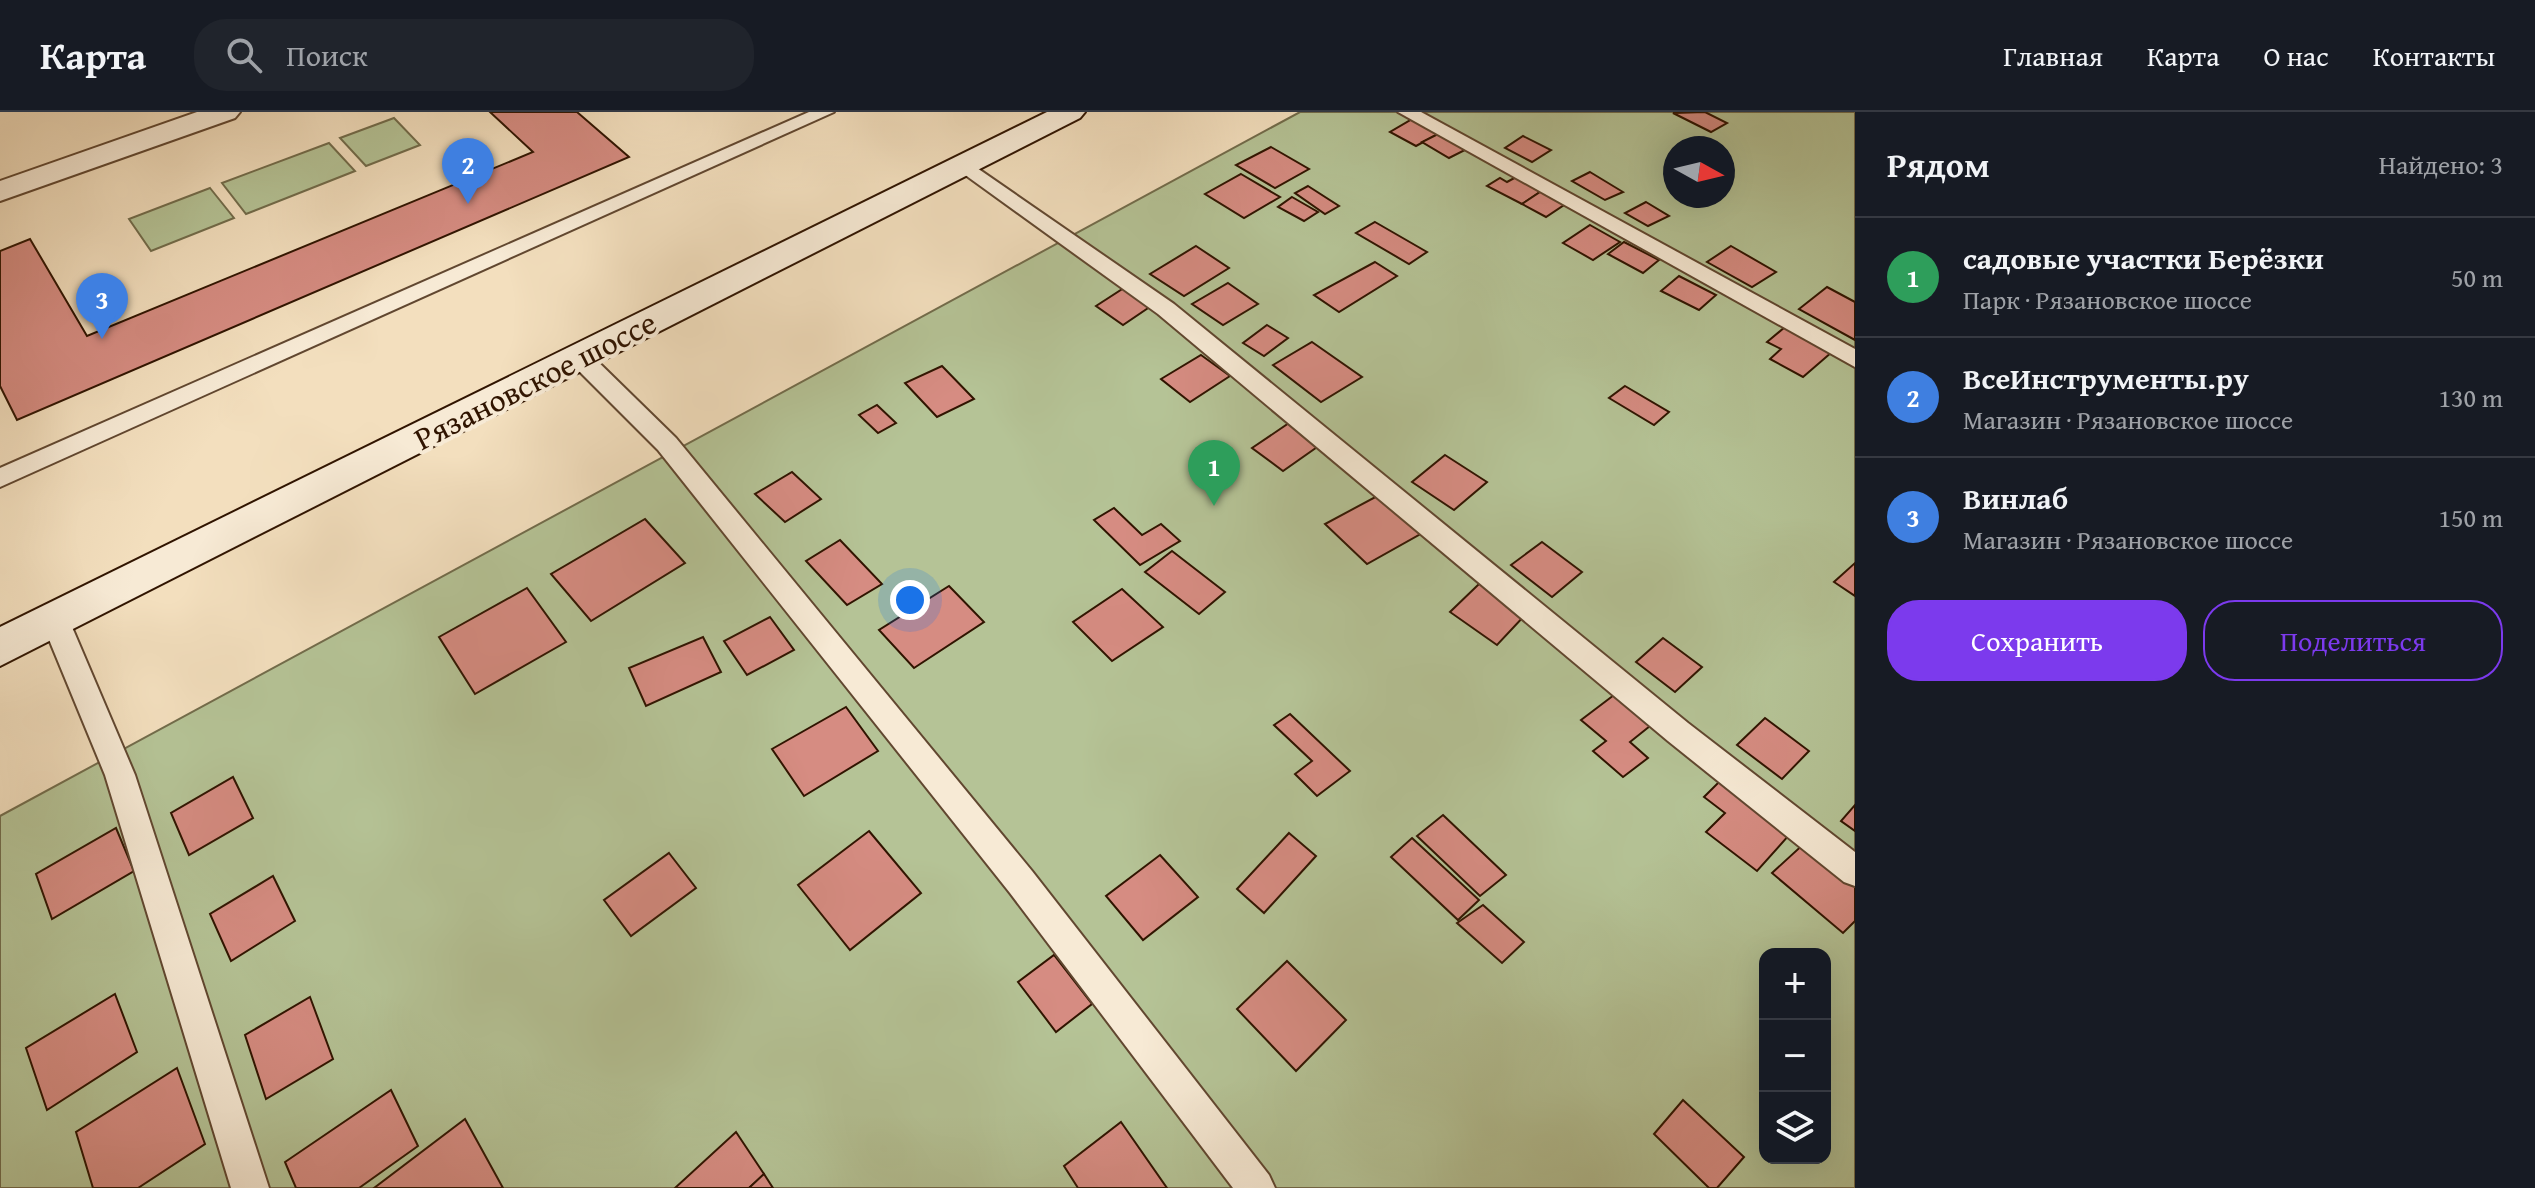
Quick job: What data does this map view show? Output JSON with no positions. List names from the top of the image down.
{
  "streets": {
    "main road": ["Рязановское шоссе"]
  },
  "north": "right",
  "page": {
    "header": "Карта",
    "search": "Поиск",
    "nav": [
      "Главная",
      "Карта",
      "О нас",
      "Контакты"
    ],
    "heading": ["Рядом", "Найдено: 3"],
    "pins": ["2", "3", "1"],
    "list": [
      {
        "mark": "1",
        "name": "садовые участки Берёзки",
        "note": "Парк · Рязановское шоссе",
        "value": "50 m"
      },
      {
        "mark": "2",
        "name": "ВсеИнструменты.ру",
        "note": "Магазин · Рязановское шоссе",
        "value": "130 m"
      },
      {
        "mark": "3",
        "name": "Винлаб",
        "note": "Магазин · Рязановское шоссе",
        "value": "150 m"
      }
    ],
    "buttons": ["Сохранить", "Поделиться"],
    "map_buttons": ["+", "−"]
  }
}
